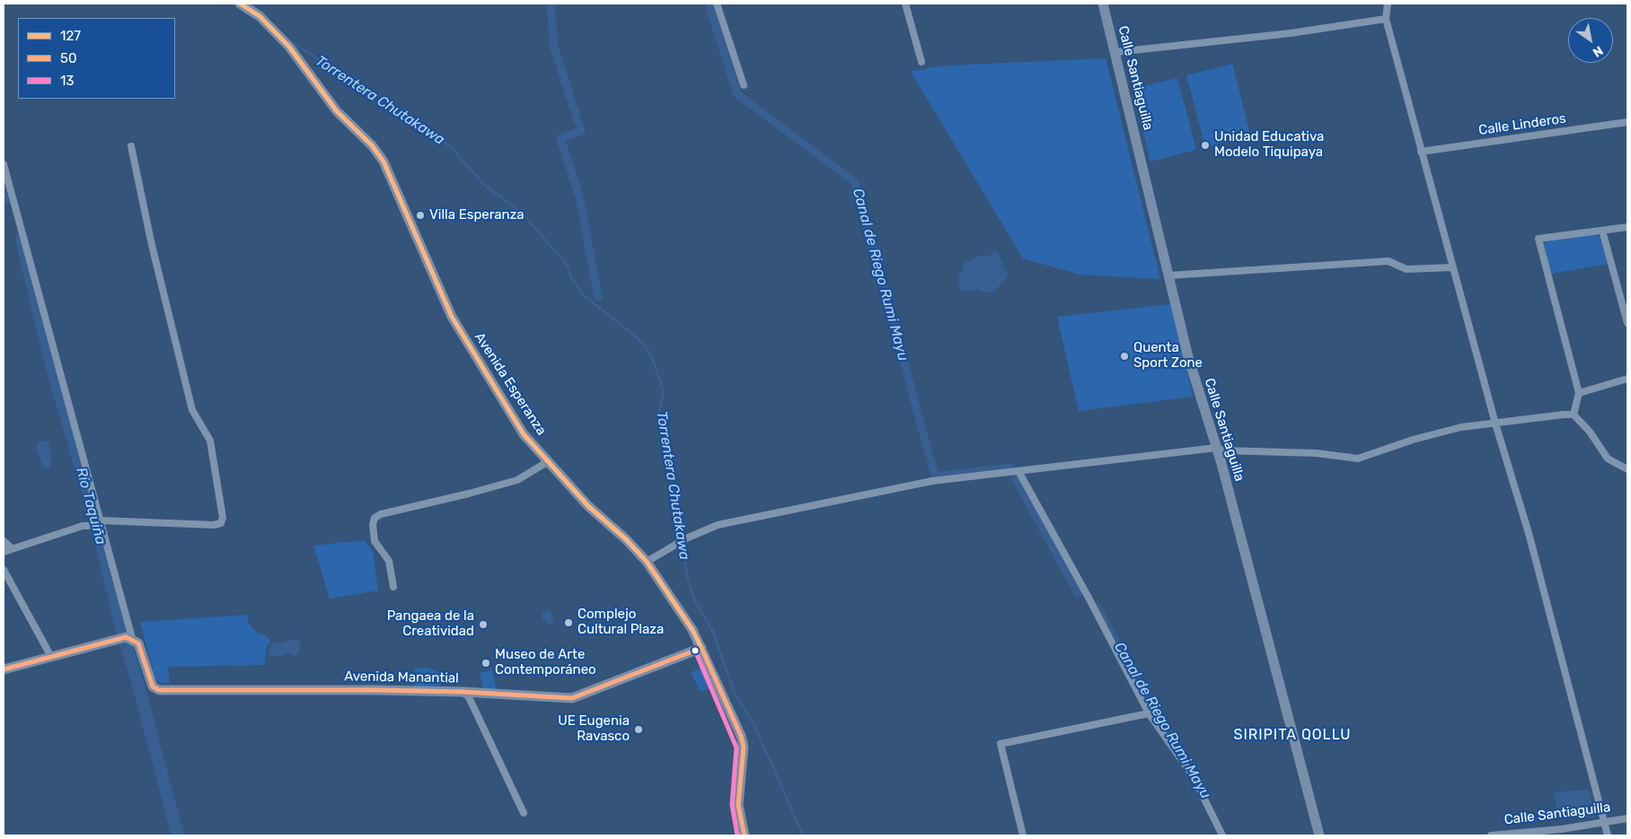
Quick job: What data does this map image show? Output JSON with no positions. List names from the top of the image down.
{
  "streets": {
    "main road": ["Calle Santiaguilla", "Avenida Esperanza", "Avenida Manantial"],
    "street": ["Calle Linderos"]
  },
  "crossings": [
    ["Avenida Esperanza", "Avenida Manantial"]
  ],
  "districts": ["SIRIPITA QOLLU"],
  "water": ["Torrentera Chutakawa", "Canal de Riego Rumi Mayu", "Río Taquiña"],
  "places": [
    "Unidad Educativa Modelo Tiquipaya",
    "Villa Esperanza",
    "Quenta Sport Zone",
    "Complejo Cultural Plaza",
    "Pangaea de la Creatividad",
    "Museo de Arte Contemporáneo",
    "UE Eugenia Ravasco"
  ],
  "lines": ["transit line 127", "transit line 50", "transit line 13"],
  "legend": ["127", "50", "13"],
  "north": "bottom right"
}
